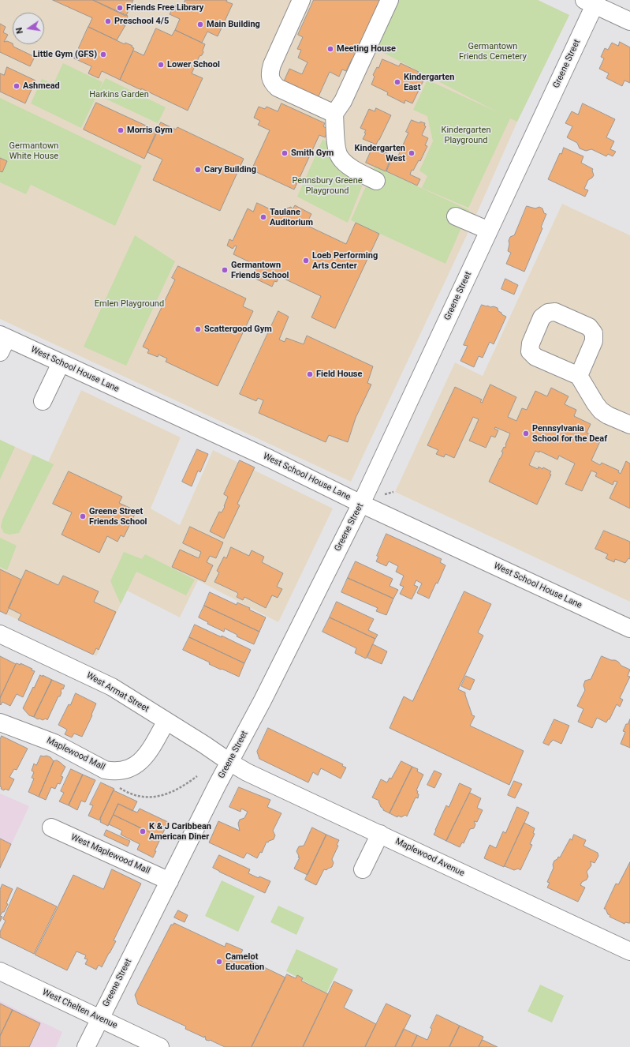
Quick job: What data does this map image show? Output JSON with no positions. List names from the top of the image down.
{
  "streets": {
    "street": [
      "Greene Street",
      "West School House Lane",
      "West Armat Street",
      "Maplewood Mall",
      "West Maplewood Mall",
      "Maplewood Avenue",
      "West Chelten Avenue"
    ]
  },
  "crossings": [
    ["Greene Street", "West School House Lane"],
    ["Greene Street", "West Armat Street"],
    ["Greene Street", "West Maplewood Mall"],
    ["Greene Street", "Maplewood Avenue"],
    ["Greene Street", "West Chelten Avenue"],
    ["West Armat Street", "Maplewood Mall"],
    ["West Armat Street", "Maplewood Avenue"]
  ],
  "parks": [
    "Germantown Friends Cemetery",
    "Harkins Garden",
    "Kindergarten Playground",
    "Germantown White House",
    "Pennsbury Greene Playground",
    "Emlen Playground"
  ],
  "places": [
    "Friends Free Library",
    "Preschool 4/5",
    "Main Building",
    "Meeting House",
    "Little Gym (GFS)",
    "Lower School",
    "Kindergarten East",
    "Ashmead",
    "Morris Gym",
    "Smith Gym",
    "Kindergarten West",
    "Cary Building",
    "Taulane Auditorium",
    "Loeb Performing Arts Center",
    "Germantown Friends School",
    "Scattergood Gym",
    "Field House",
    "Pennsylvania School for the Deaf",
    "Greene Street Friends School",
    "K & J Caribbean American Diner",
    "Camelot Education"
  ],
  "north": "left"
}
